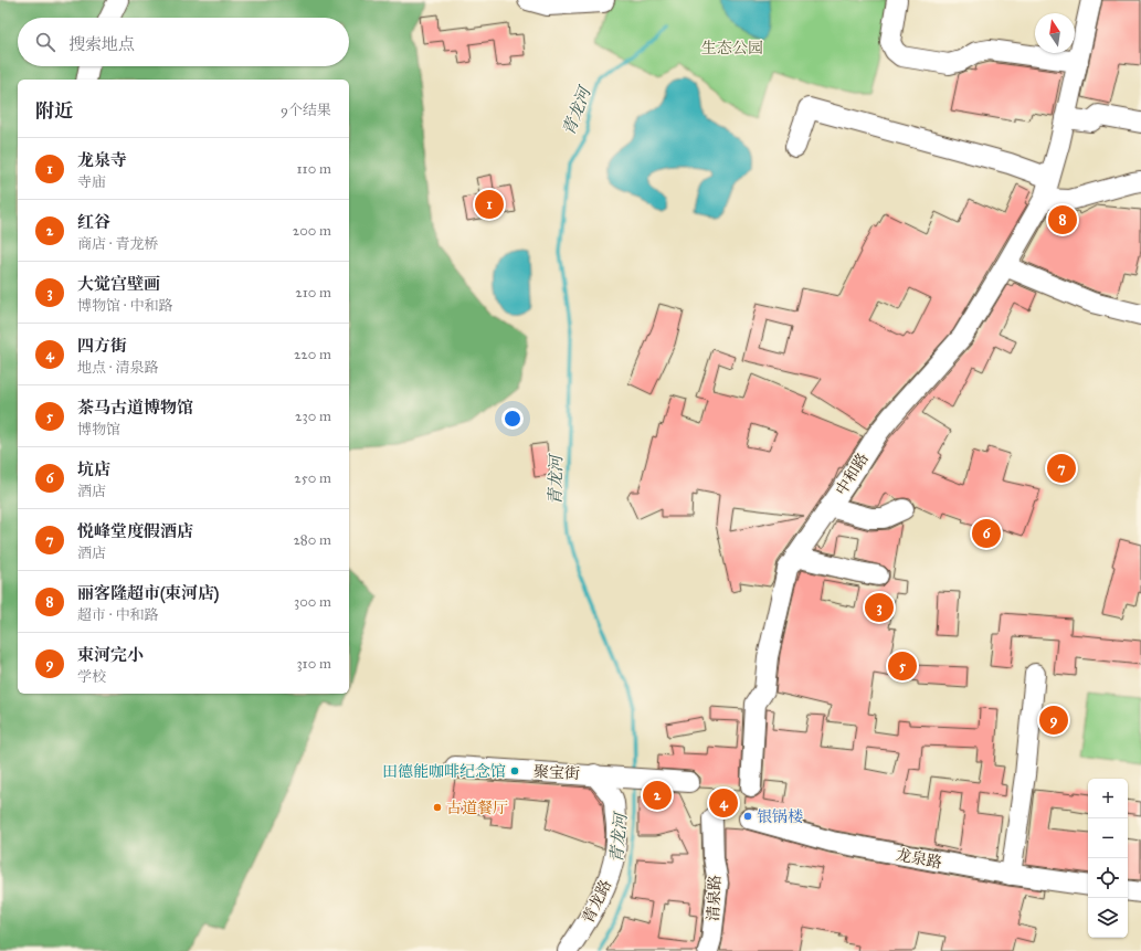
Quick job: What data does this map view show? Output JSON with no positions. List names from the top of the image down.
{
  "streets": {
    "street": [
      "中和路",
      "聚宝街",
      "龙泉路",
      "清泉路",
      "青龙路"
    ]
  },
  "crossings": [
    ["聚宝街", "青龙路"]
  ],
  "water": ["青龙河"],
  "parks": ["生态公园"],
  "places": ["田德能咖啡纪念馆", "古道餐厅", "银锅楼"],
  "north": "top",
  "page": {
    "search": "搜索地点",
    "heading": ["附近", "9个结果"],
    "list": [
      {
        "mark": "1",
        "name": "龙泉寺",
        "note": "寺庙",
        "value": "110 m"
      },
      {
        "mark": "2",
        "name": "红谷",
        "note": "商店 · 青龙桥",
        "value": "200 m"
      },
      {
        "mark": "3",
        "name": "大觉宫壁画",
        "note": "博物馆 · 中和路",
        "value": "210 m"
      },
      {
        "mark": "4",
        "name": "四方街",
        "note": "地点 · 清泉路",
        "value": "220 m"
      },
      {
        "mark": "5",
        "name": "茶马古道博物馆",
        "note": "博物馆",
        "value": "230 m"
      },
      {
        "mark": "6",
        "name": "坑店",
        "note": "酒店",
        "value": "250 m"
      },
      {
        "mark": "7",
        "name": "悦峰堂度假酒店",
        "note": "酒店",
        "value": "280 m"
      },
      {
        "mark": "8",
        "name": "丽客隆超市(束河店)",
        "note": "超市 · 中和路",
        "value": "300 m"
      },
      {
        "mark": "9",
        "name": "束河完小",
        "note": "学校",
        "value": "310 m"
      }
    ],
    "pins": [
      "1",
      "8",
      "7",
      "6",
      "3",
      "5",
      "9",
      "2",
      "4"
    ],
    "map_buttons": ["+", "−"]
  }
}
